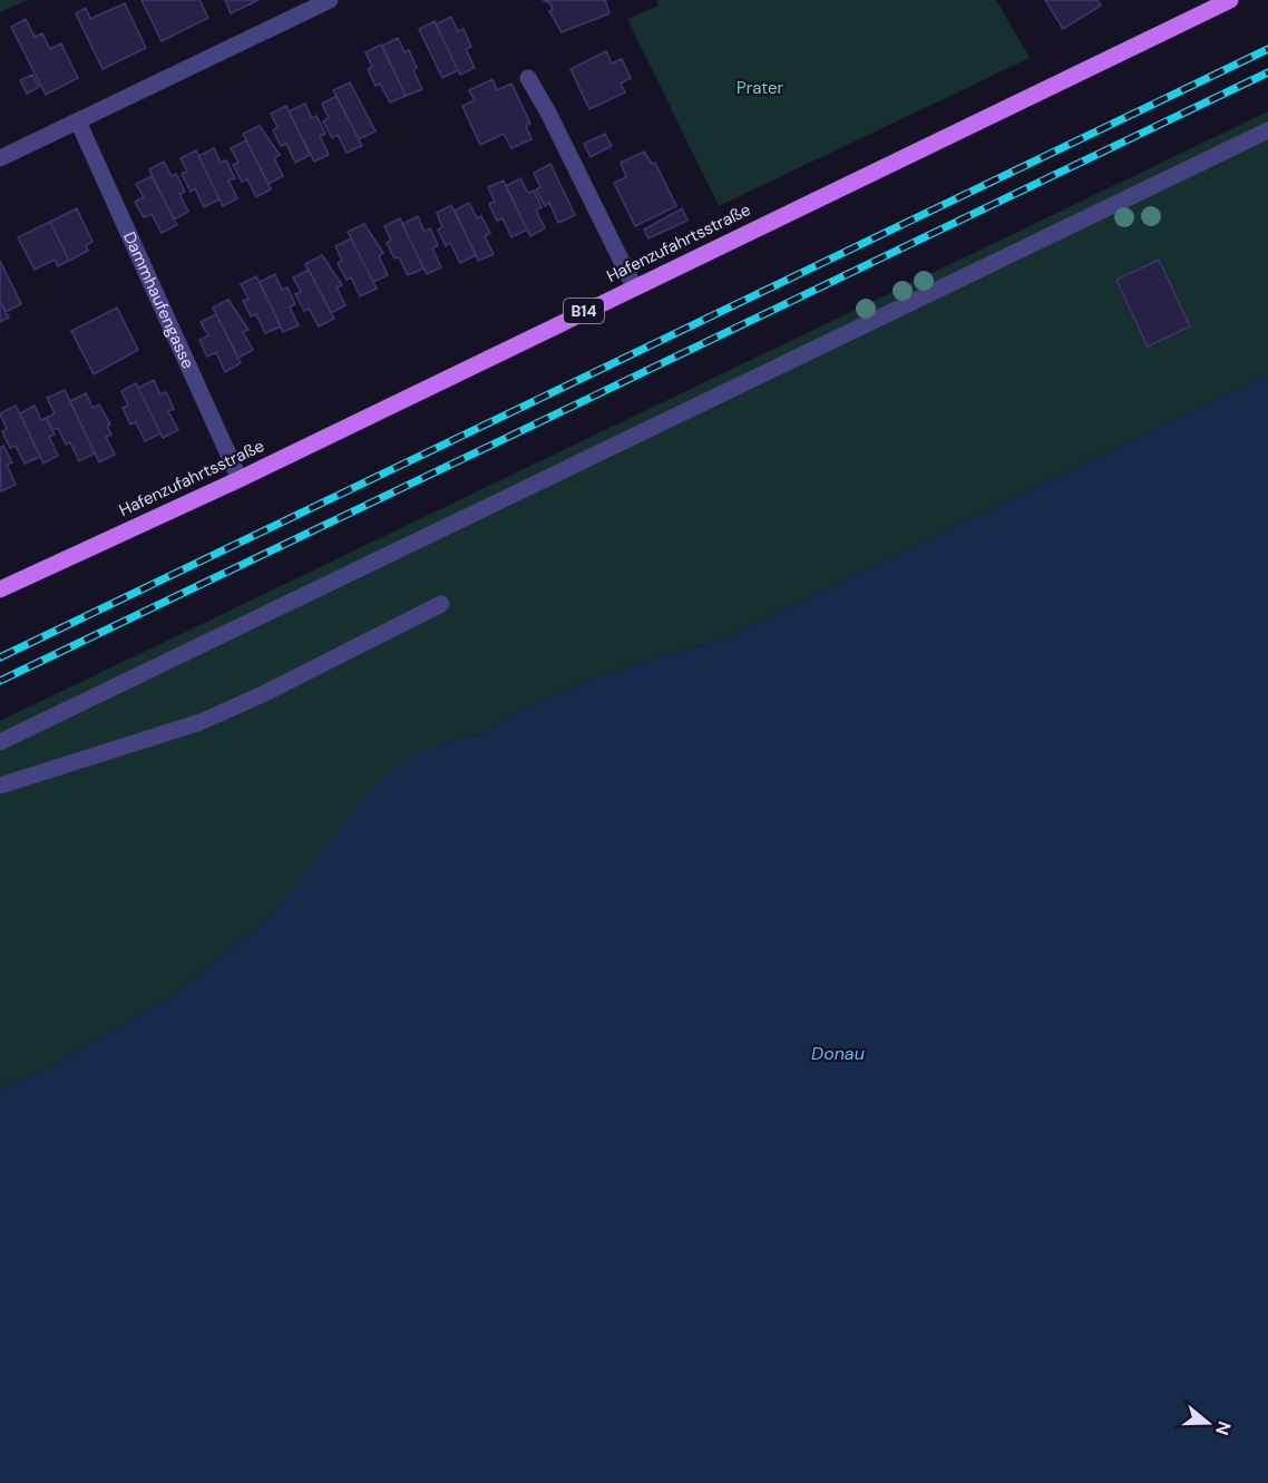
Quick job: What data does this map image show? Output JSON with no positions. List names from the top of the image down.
{
  "streets": {
    "main road": ["Hafenzufahrtsstraße", "B14"],
    "street": ["Dammhaufengasse"]
  },
  "crossings": [
    ["Hafenzufahrtsstraße", "Dammhaufengasse"]
  ],
  "water": ["Donau"],
  "parks": ["Prater"],
  "north": "right"
}
